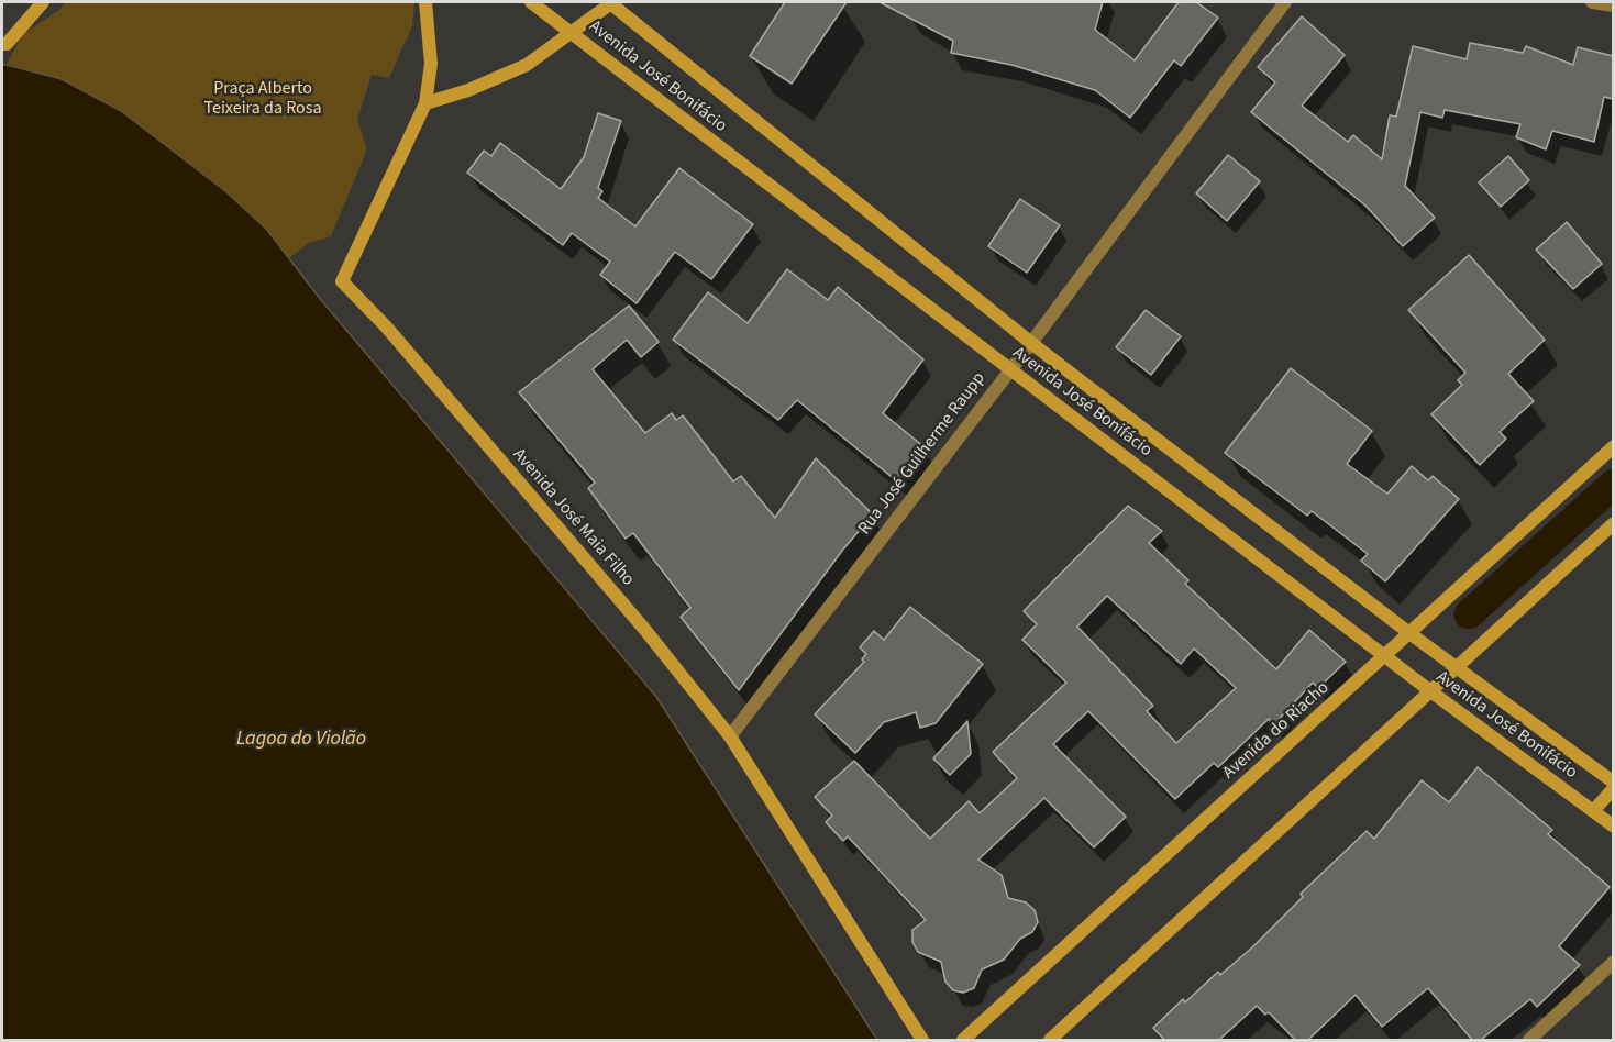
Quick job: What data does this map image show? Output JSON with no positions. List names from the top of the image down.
{
  "streets": {
    "street": [
      "Avenida José Bonifácio",
      "Rua José Guilherme Raupp",
      "Avenida José Maia Filho",
      "Avenida do Riacho"
    ]
  },
  "crossings": [
    ["Avenida José Bonifácio", "Rua José Guilherme Raupp"],
    ["Avenida José Bonifácio", "Avenida do Riacho"],
    ["Rua José Guilherme Raupp", "Avenida José Maia Filho"]
  ],
  "water": ["Lagoa do Violão"],
  "parks": ["Praça Alberto Teixeira da Rosa"]
}
